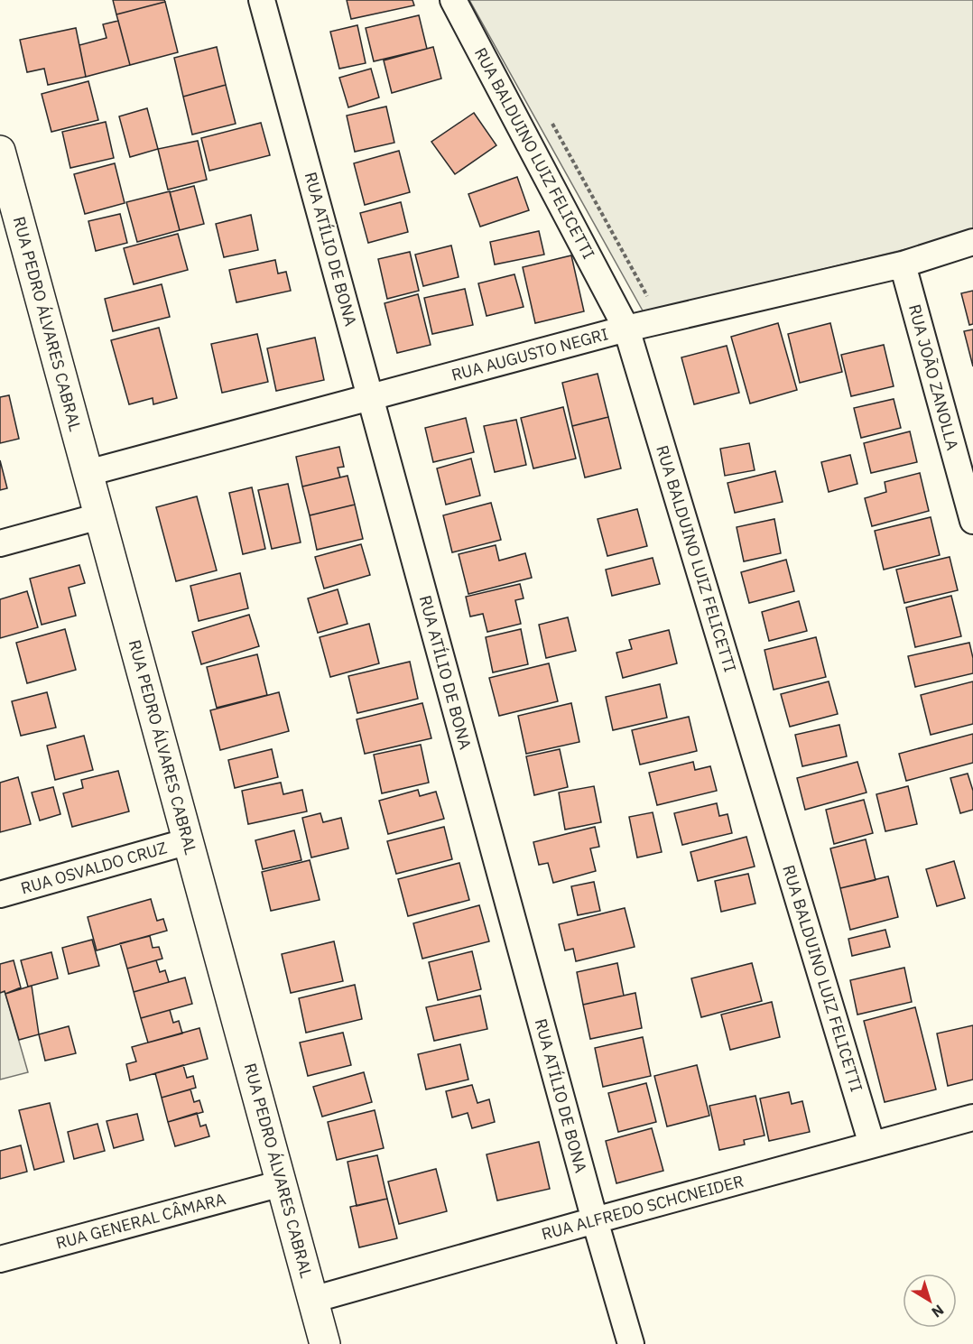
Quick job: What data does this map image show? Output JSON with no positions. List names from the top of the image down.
{
  "streets": {
    "street": [
      "RUA BALDUINO LUIZ FELICETTI",
      "RUA ATÍLIO DE BONA",
      "RUA PEDRO ÁLVARES CABRAL",
      "RUA AUGUSTO NEGRI",
      "RUA JOÃO ZANOLLA",
      "RUA OSVALDO CRUZ",
      "RUA ALFREDO SCHCNEIDER",
      "RUA GENERAL CÂMARA"
    ]
  },
  "crossings": [
    ["RUA BALDUINO LUIZ FELICETTI", "RUA AUGUSTO NEGRI"],
    ["RUA BALDUINO LUIZ FELICETTI", "RUA ALFREDO SCHCNEIDER"],
    ["RUA ATÍLIO DE BONA", "RUA AUGUSTO NEGRI"],
    ["RUA ATÍLIO DE BONA", "RUA ALFREDO SCHCNEIDER"],
    ["RUA PEDRO ÁLVARES CABRAL", "RUA AUGUSTO NEGRI"],
    ["RUA PEDRO ÁLVARES CABRAL", "RUA OSVALDO CRUZ"],
    ["RUA PEDRO ÁLVARES CABRAL", "RUA ALFREDO SCHCNEIDER"],
    ["RUA PEDRO ÁLVARES CABRAL", "RUA GENERAL CÂMARA"],
    ["RUA AUGUSTO NEGRI", "RUA JOÃO ZANOLLA"]
  ],
  "north": "bottom right"
}
